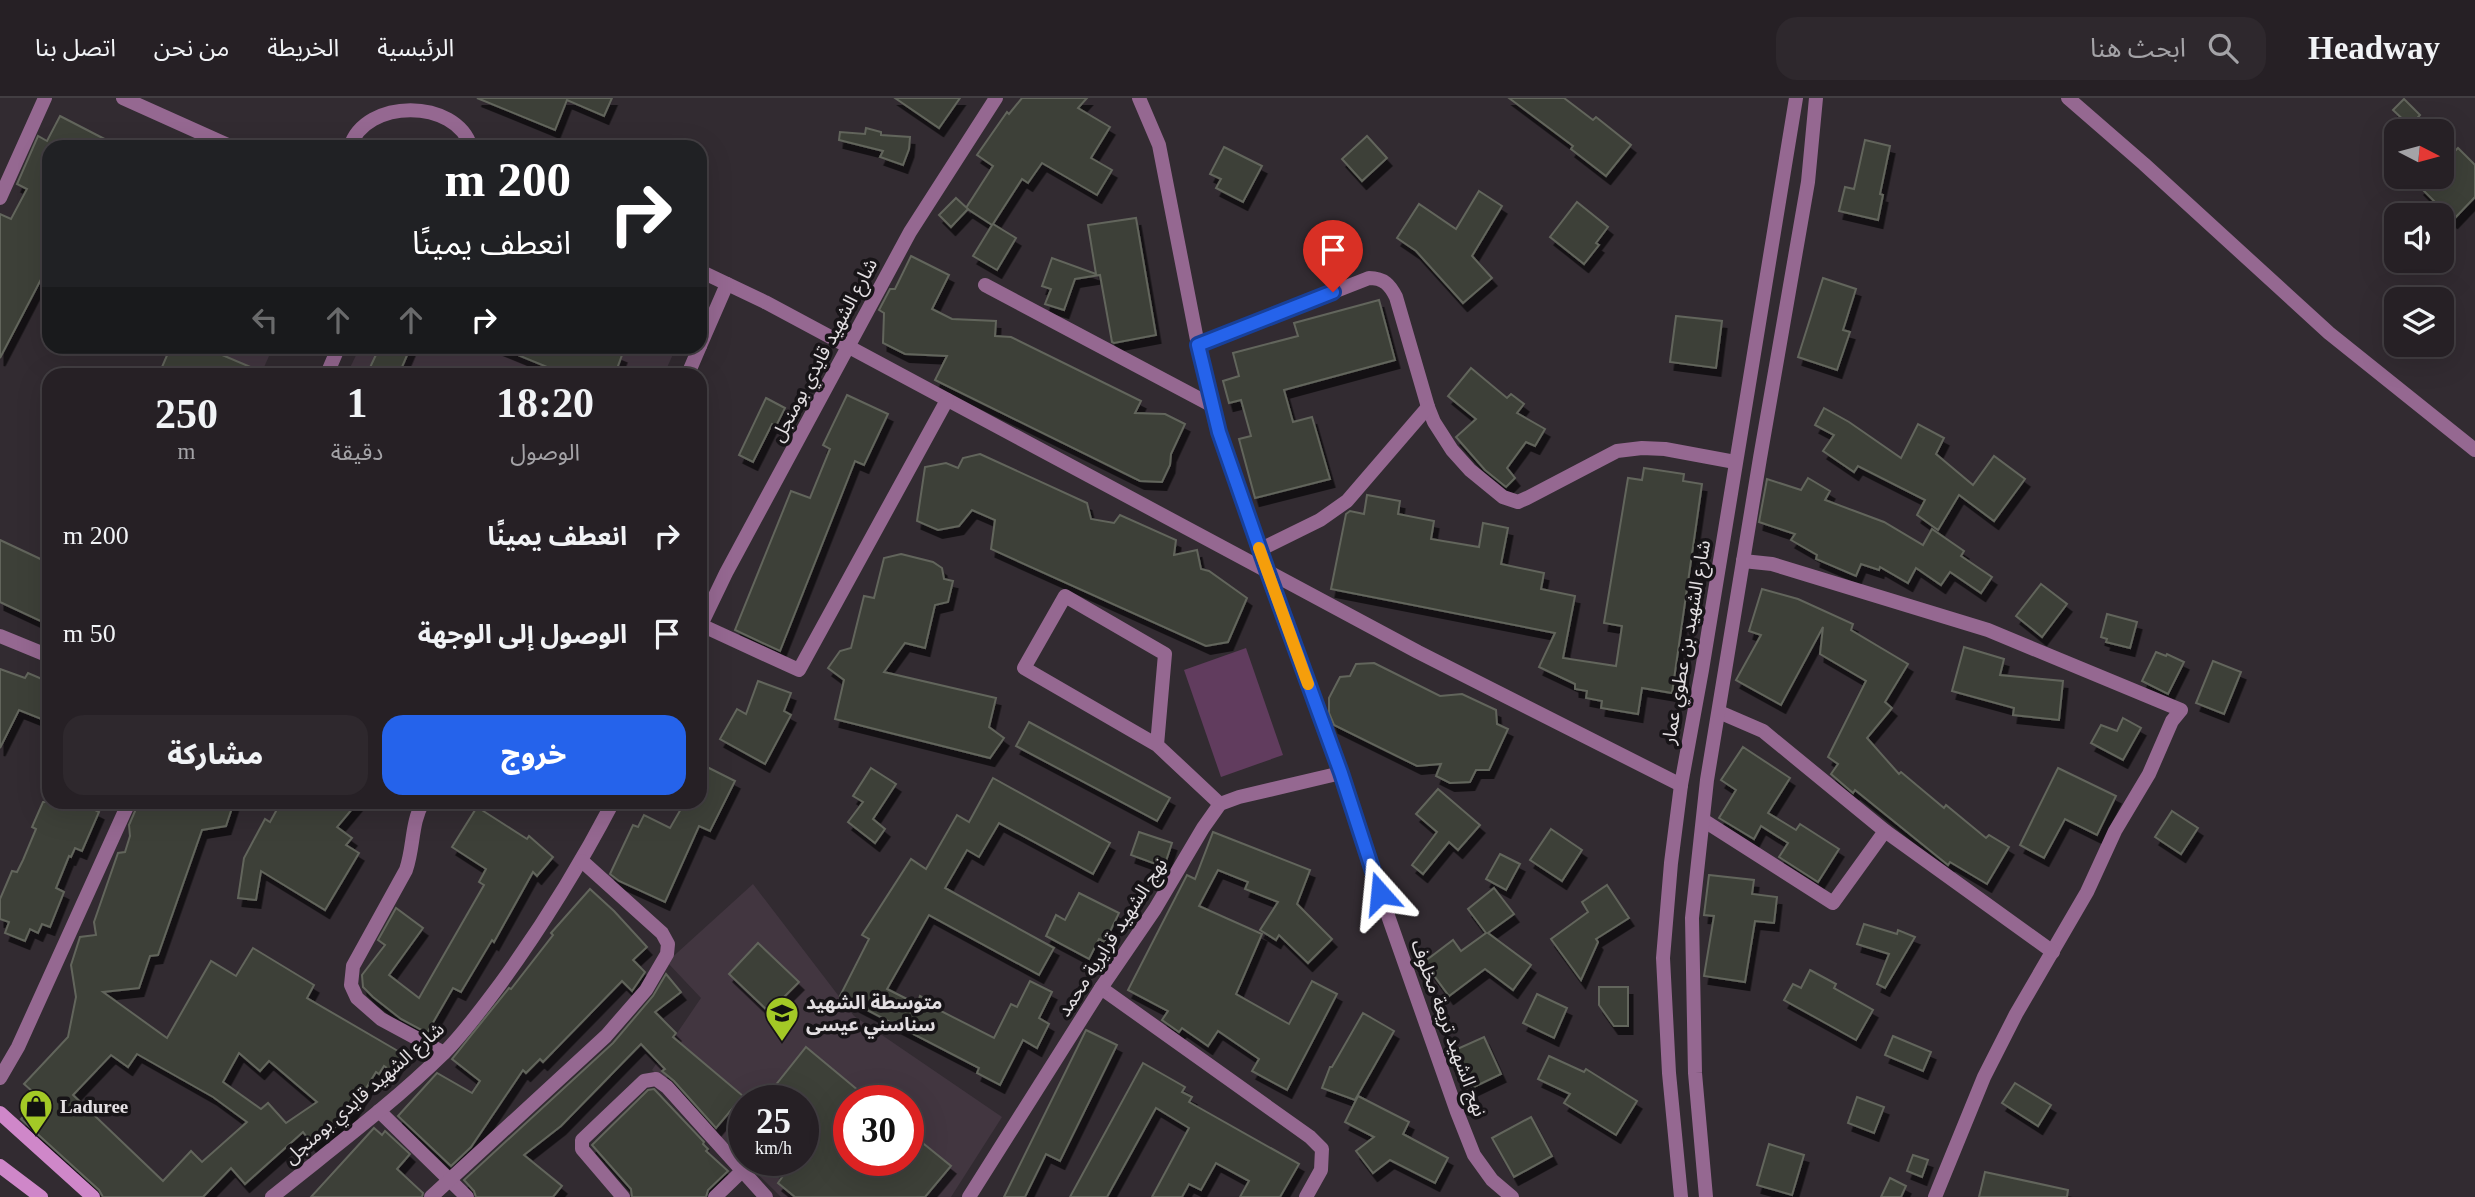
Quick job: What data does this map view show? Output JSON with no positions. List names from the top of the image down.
{
  "streets": {
    "street": [
      "شارع الشهيد قايدي بومنجل",
      "شارع الشهيد بن عطوي عمار",
      "نهج الشهيد قرايرية محمد",
      "نهج الشهيد تريعة مخلوف"
    ]
  },
  "places": {
    "school or university": ["متوسطة الشهيد سناسني عيسى"],
    "shop": ["Laduree"]
  },
  "north": "right",
  "page": {
    "header": "Headway",
    "search": "ابحث هنا",
    "nav": [
      "الرئيسية",
      "الخريطة",
      "من نحن",
      "اتصل بنا"
    ],
    "turn": ["200 m", "انعطف يمينًا"],
    "eta": [
      "18:20",
      "الوصول",
      "1",
      "دقيقة",
      "250",
      "m"
    ],
    "list": [
      {
        "name": "انعطف يمينًا",
        "value": "200 m"
      },
      {
        "name": "الوصول إلى الوجهة",
        "value": "50 m"
      }
    ],
    "buttons": ["خروج", "مشاركة"],
    "speed": "25 km/h",
    "limit": "30"
  }
}
